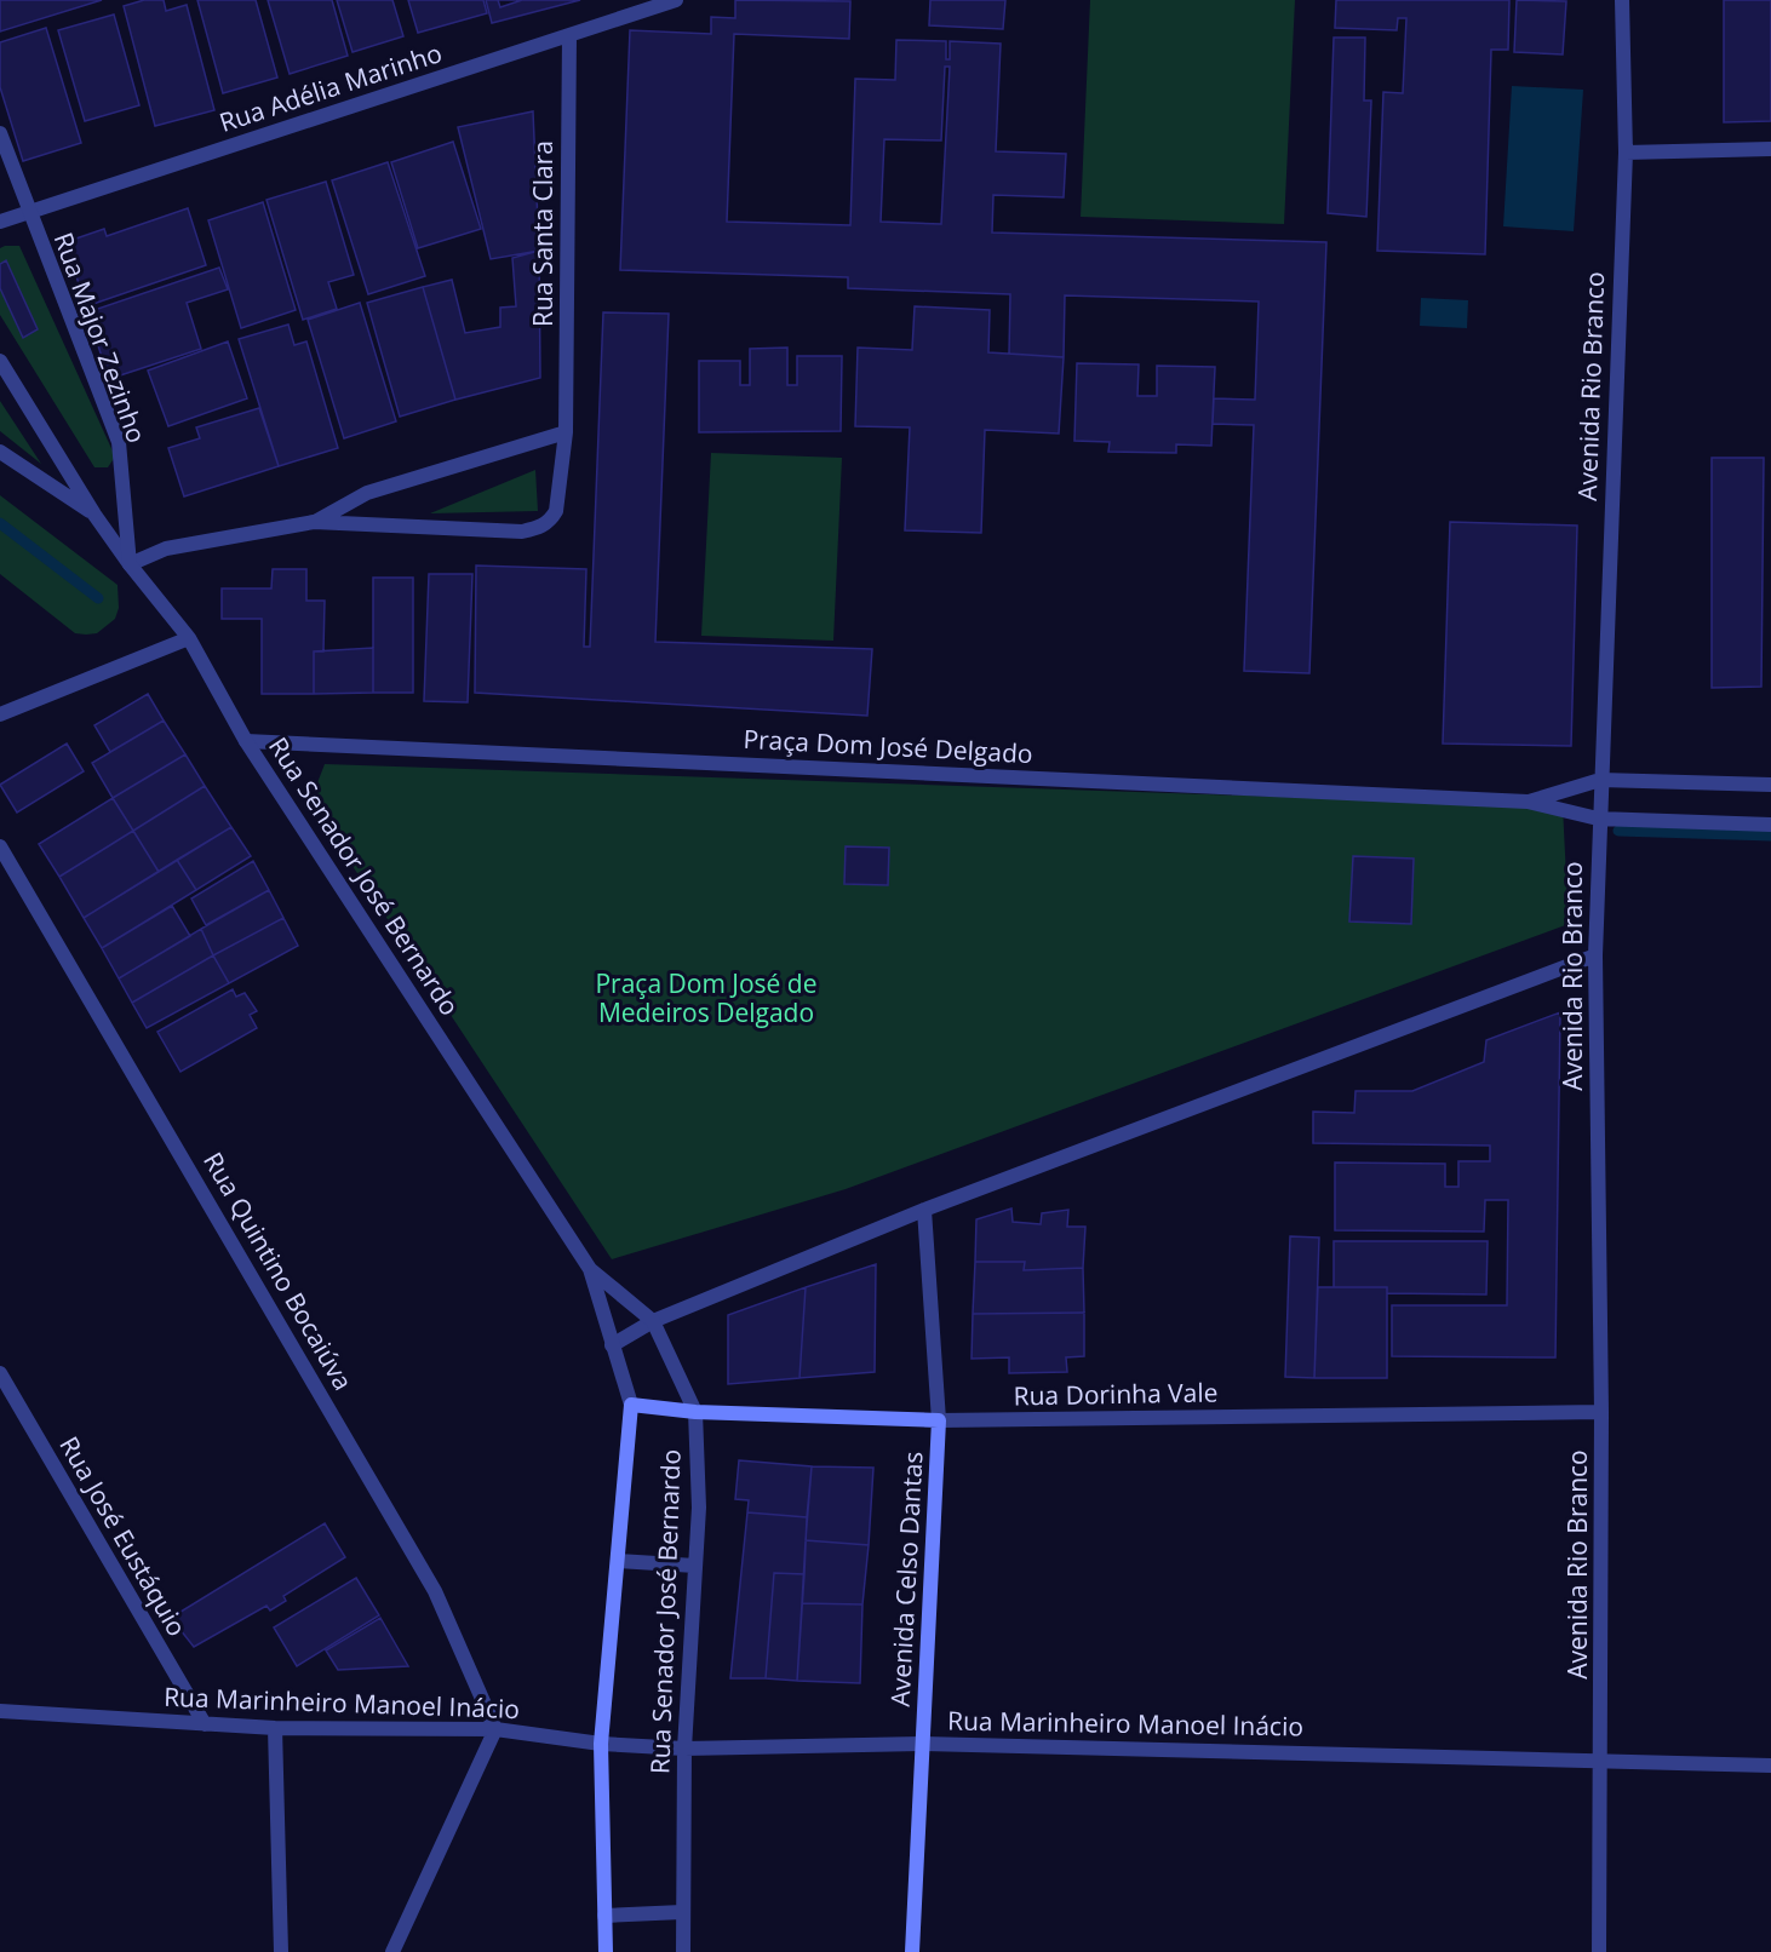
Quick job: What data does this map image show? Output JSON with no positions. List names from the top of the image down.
{
  "streets": {
    "main road": ["Rua Senador José Bernardo", "Rua Dorinha Vale", "Avenida Celso Dantas"],
    "street": [
      "Rua Adélia Marinho",
      "Rua Santa Clara",
      "Rua Major Zezinho",
      "Avenida Rio Branco",
      "Praça Dom José Delgado",
      "Rua Quintino Bocaiúva",
      "Rua José Eustáquio",
      "Rua Marinheiro Manoel Inácio"
    ]
  },
  "crossings": [
    ["Rua Adélia Marinho", "Rua Santa Clara"],
    ["Rua Adélia Marinho", "Rua Major Zezinho"],
    ["Rua Major Zezinho", "Rua Senador José Bernardo"],
    ["Avenida Rio Branco", "Praça Dom José Delgado"],
    ["Avenida Rio Branco", "Rua Dorinha Vale"],
    ["Avenida Rio Branco", "Rua Marinheiro Manoel Inácio"],
    ["Praça Dom José Delgado", "Rua Senador José Bernardo"],
    ["Rua Senador José Bernardo", "Rua Dorinha Vale"],
    ["Rua Senador José Bernardo", "Rua Marinheiro Manoel Inácio"],
    ["Rua Quintino Bocaiúva", "Rua Marinheiro Manoel Inácio"],
    ["Rua Dorinha Vale", "Avenida Celso Dantas"],
    ["Rua José Eustáquio", "Rua Marinheiro Manoel Inácio"],
    ["Avenida Celso Dantas", "Rua Marinheiro Manoel Inácio"]
  ],
  "parks": ["Praça Dom José de Medeiros Delgado"]
}
